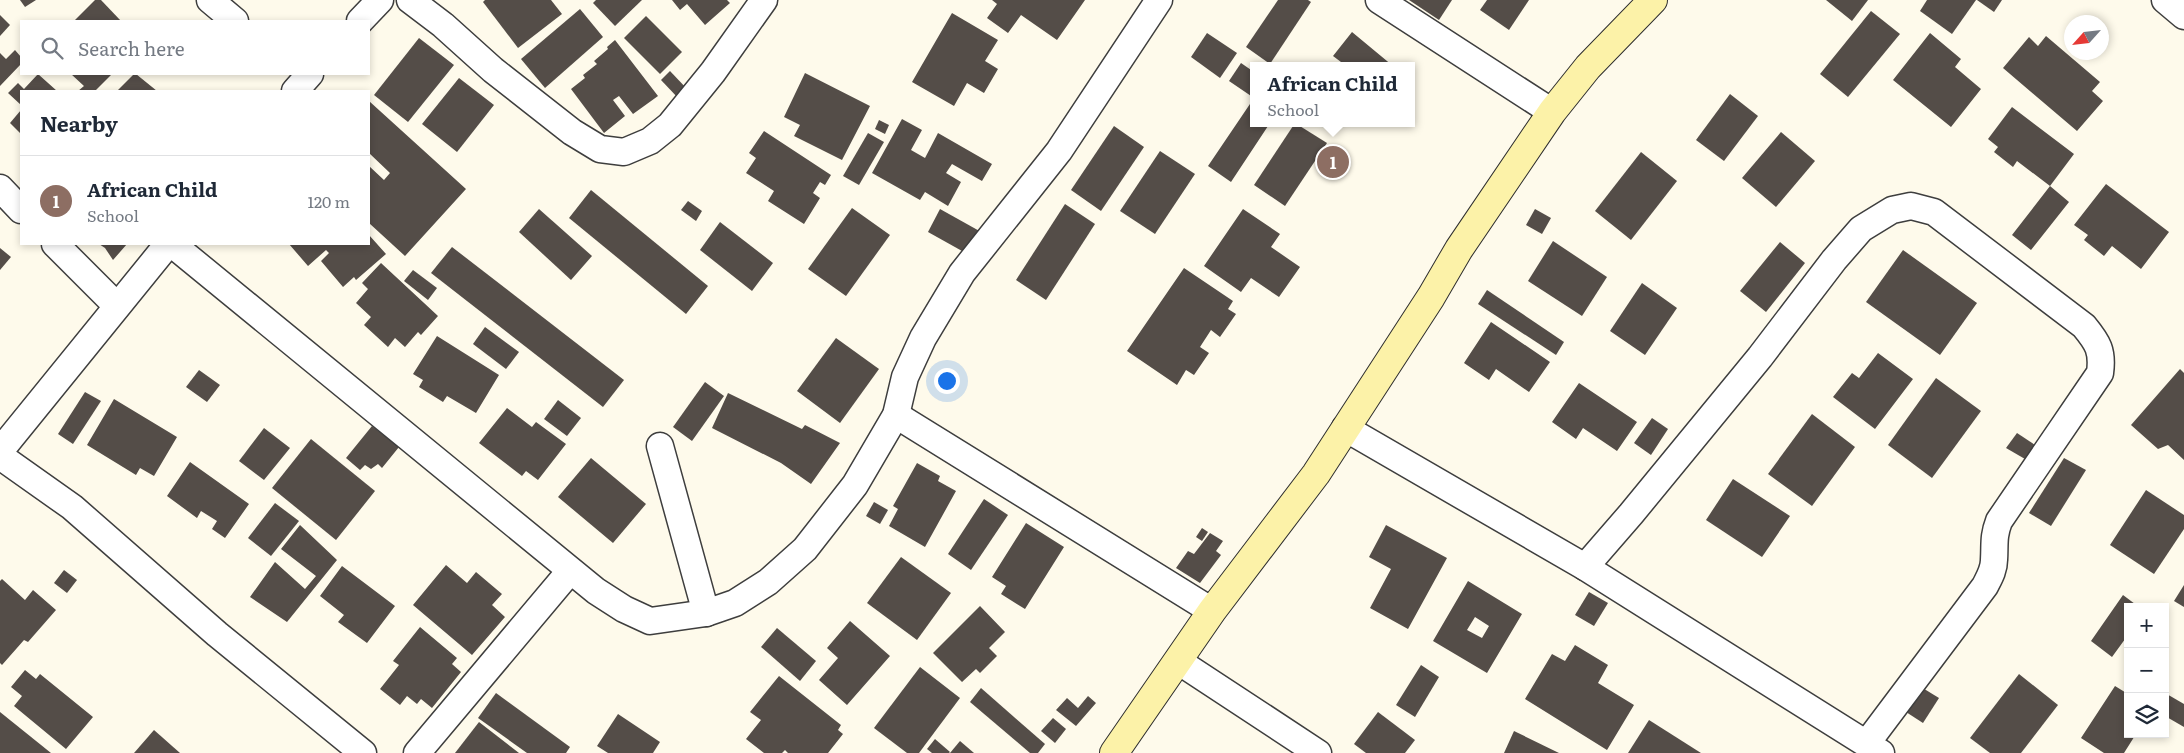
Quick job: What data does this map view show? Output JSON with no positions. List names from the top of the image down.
{
  "north": "bottom left",
  "page": {
    "search": "Search here",
    "popup": ["African Child", "School"],
    "heading": "Nearby",
    "pins": "1",
    "list": [
      {
        "mark": "1",
        "name": "African Child",
        "note": "School",
        "value": "120 m"
      }
    ],
    "map_buttons": ["+", "−"]
  }
}
